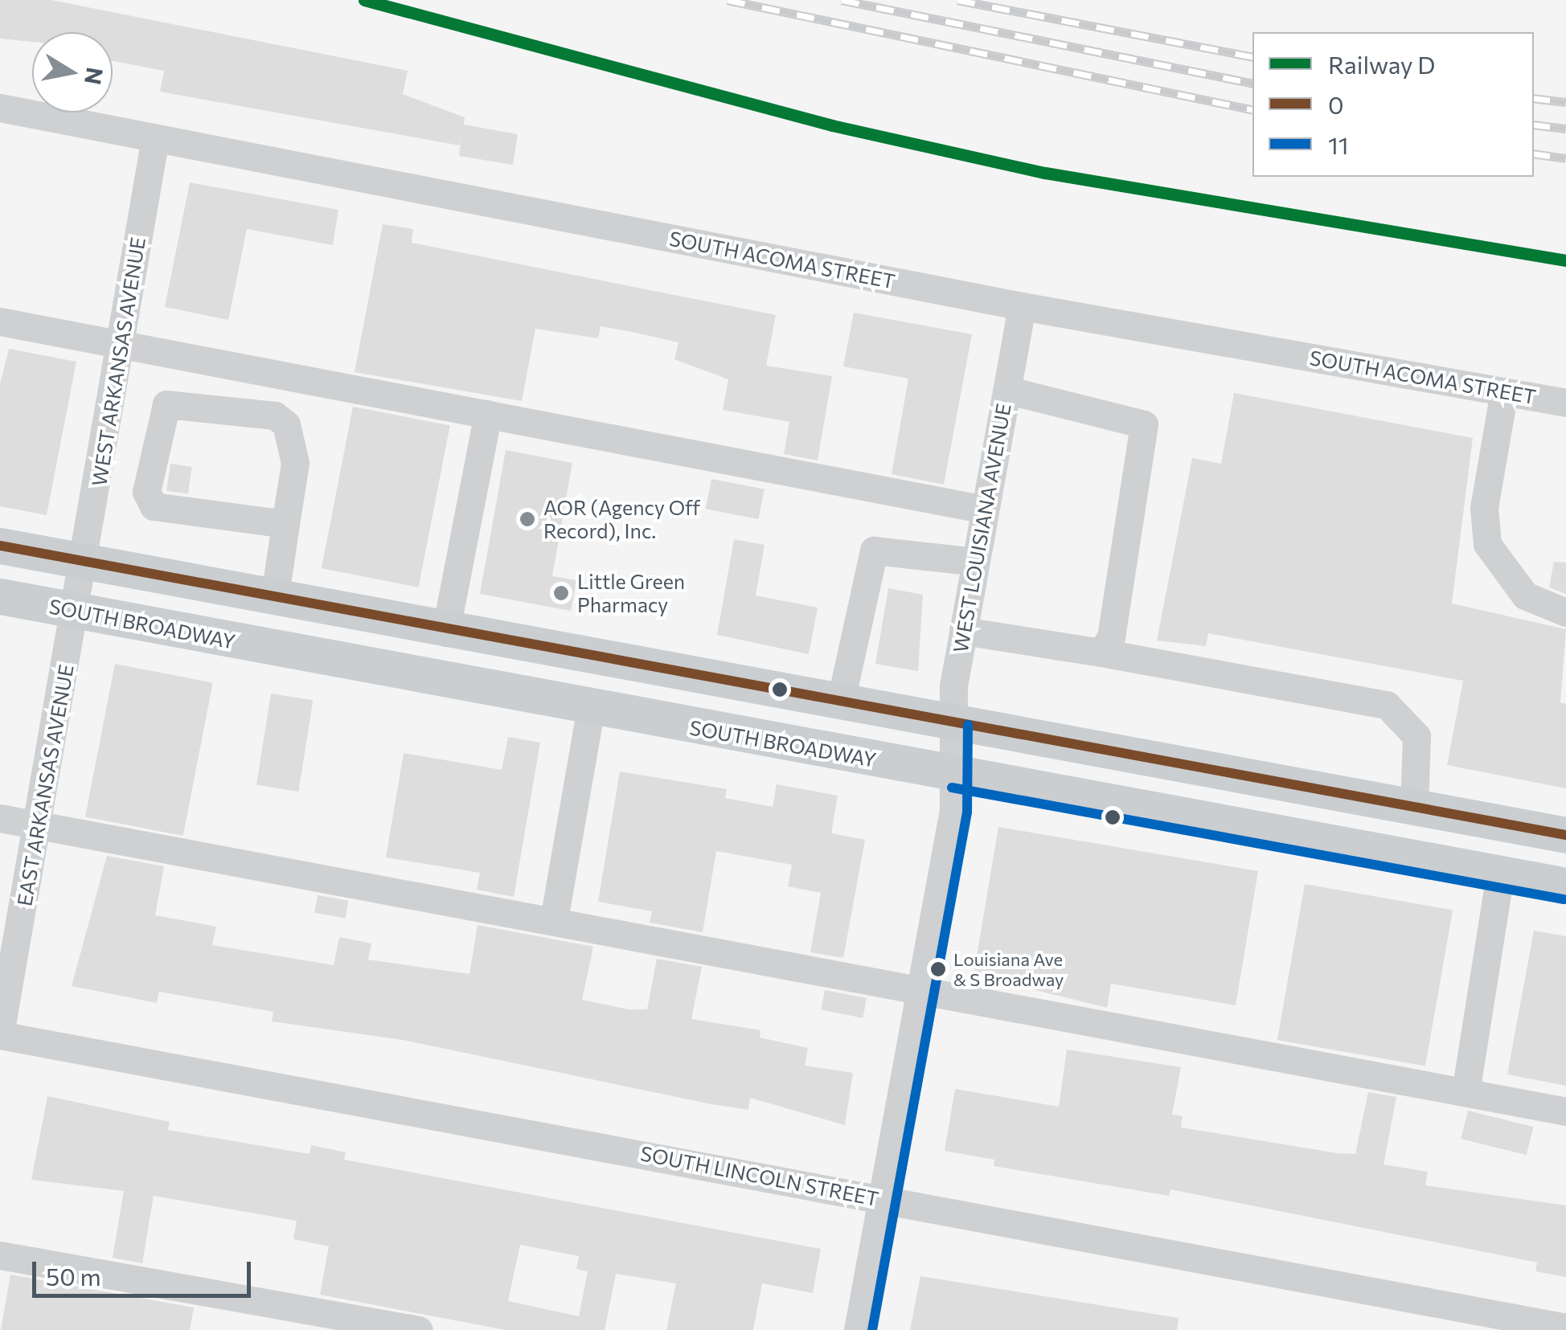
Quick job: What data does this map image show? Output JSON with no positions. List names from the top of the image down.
{
  "streets": {
    "main road": ["SOUTH BROADWAY"],
    "street": [
      "SOUTH ACOMA STREET",
      "WEST ARKANSAS AVENUE",
      "WEST LOUISIANA AVENUE",
      "EAST ARKANSAS AVENUE",
      "SOUTH LINCOLN STREET"
    ]
  },
  "crossings": [
    ["SOUTH ACOMA STREET", "WEST ARKANSAS AVENUE"],
    ["SOUTH ACOMA STREET", "WEST LOUISIANA AVENUE"],
    ["WEST ARKANSAS AVENUE", "SOUTH BROADWAY"],
    ["WEST ARKANSAS AVENUE", "EAST ARKANSAS AVENUE"],
    ["WEST LOUISIANA AVENUE", "SOUTH BROADWAY"],
    ["WEST LOUISIANA AVENUE", "SOUTH LINCOLN STREET"],
    ["SOUTH BROADWAY", "EAST ARKANSAS AVENUE"],
    ["EAST ARKANSAS AVENUE", "SOUTH LINCOLN STREET"]
  ],
  "places": ["AOR (Agency Off Record), Inc.", "Little Green Pharmacy", "Louisiana Ave & S Broadway"],
  "lines": ["rail line D", "transit line 0", "transit line 11"],
  "legend": ["Railway D", "0", "11"],
  "scale_bar": "50 m",
  "north": "right"
}
